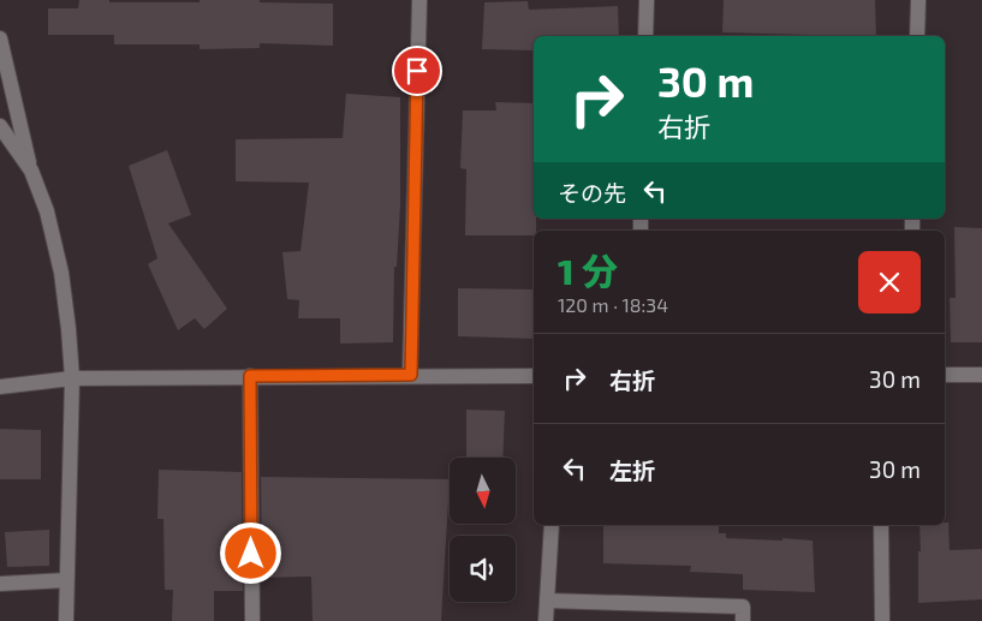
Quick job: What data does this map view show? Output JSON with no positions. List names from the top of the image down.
{
  "north": "bottom",
  "page": {
    "turn": ["30 m", "右折"],
    "then": "その先",
    "heading": ["1 分", "120 m · 18:34"],
    "list": [
      {
        "name": "右折",
        "value": "30 m"
      },
      {
        "name": "左折",
        "value": "30 m"
      }
    ]
  }
}
